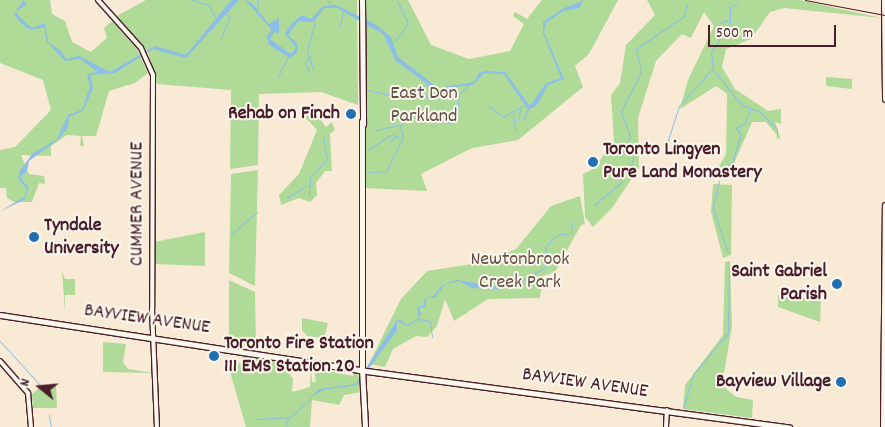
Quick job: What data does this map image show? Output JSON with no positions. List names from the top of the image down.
{
  "streets": {
    "main road": ["BAYVIEW AVENUE"],
    "street": ["CUMMER AVENUE"]
  },
  "crossings": [
    ["CUMMER AVENUE", "BAYVIEW AVENUE"]
  ],
  "parks": ["East Don Parkland", "Newtonbrook Creek Park"],
  "places": [
    "Rehab on Finch",
    "Toronto Lingyen Pure Land Monastery",
    "Tyndale University",
    "Saint Gabriel Parish",
    "Toronto Fire Station 111 EMS Station 20",
    "Bayview Village"
  ],
  "scale_bar": "500 m",
  "north": "left"
}
